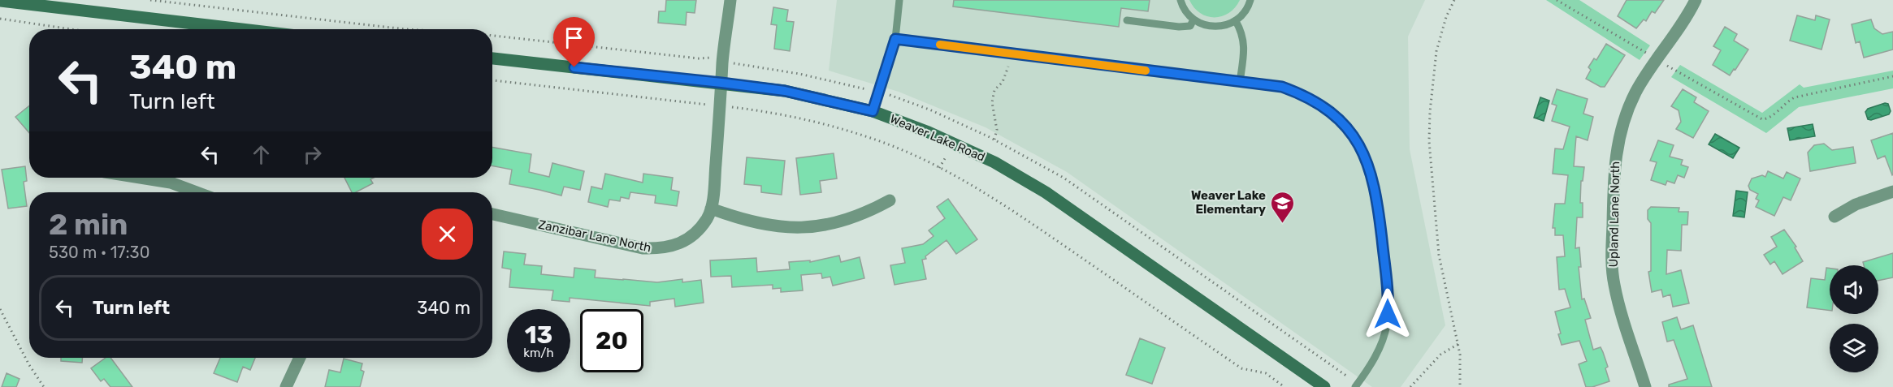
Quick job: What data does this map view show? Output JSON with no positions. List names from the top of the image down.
{
  "streets": {
    "main road": ["Weaver Lake Road"],
    "street": ["Upland Lane North", "Zanzibar Lane North"]
  },
  "crossings": [
    ["Weaver Lake Road", "Zanzibar Lane North"]
  ],
  "places": {
    "school or university": ["Weaver Lake Elementary"]
  },
  "page": {
    "turn": ["340 m", "Turn left"],
    "heading": ["2 min", "530 m · 17:30"],
    "list": [
      {
        "name": "Turn left",
        "value": "340 m"
      }
    ],
    "speed": "13 km/h",
    "limit": "20"
  }
}
